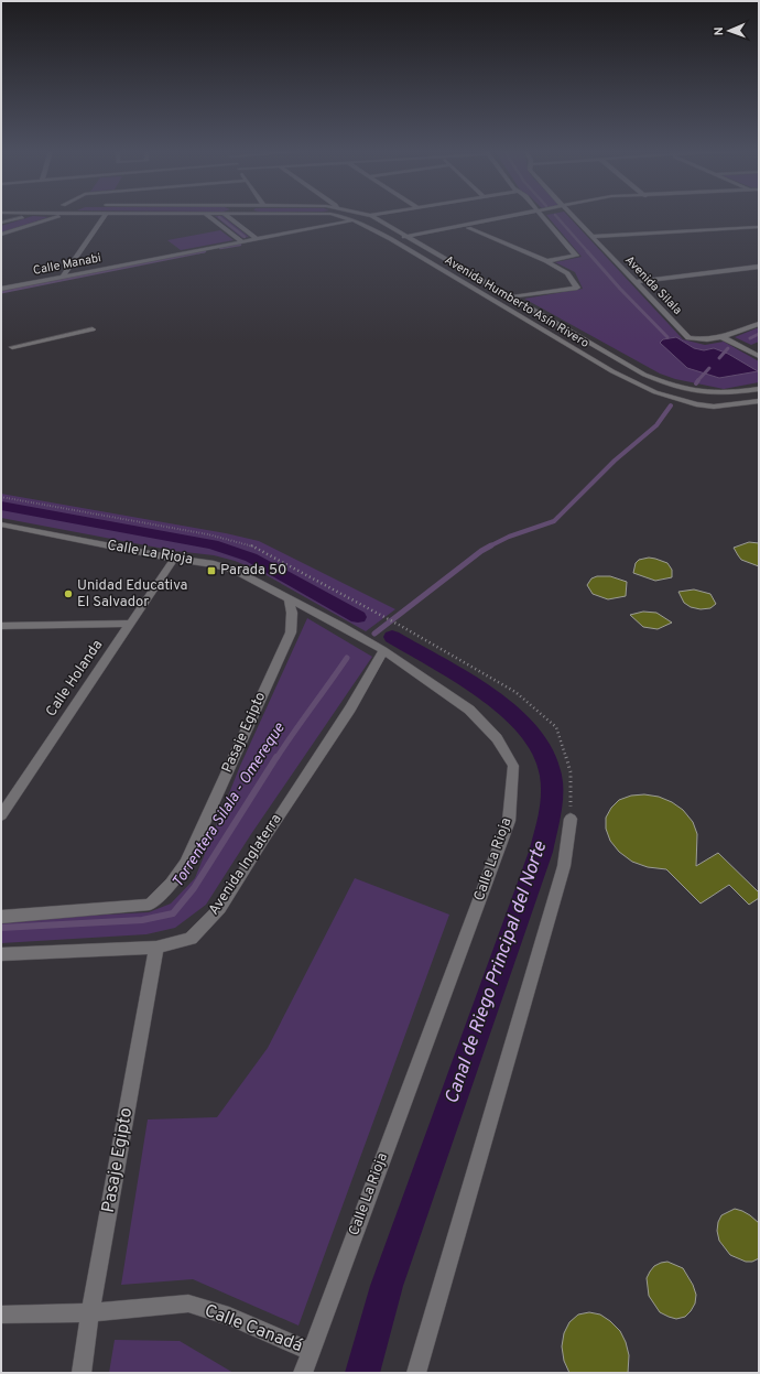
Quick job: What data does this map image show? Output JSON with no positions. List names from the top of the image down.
{
  "streets": {
    "street": [
      "Calle Manabi",
      "Avenida Silala",
      "Avenida Humberto Asín Rivero",
      "Calle La Rioja",
      "Calle Holanda",
      "Pasaje Egipto",
      "Avenida Inglaterra",
      "Calle Canadá"
    ]
  },
  "crossings": [
    ["Calle Manabi", "Avenida Humberto Asín Rivero"],
    ["Calle La Rioja", "Calle Holanda"],
    ["Calle La Rioja", "Pasaje Egipto"],
    ["Calle La Rioja", "Avenida Inglaterra"],
    ["Calle La Rioja", "Calle Canadá"],
    ["Pasaje Egipto", "Avenida Inglaterra"],
    ["Pasaje Egipto", "Calle Canadá"]
  ],
  "water": ["Torrentera Silala - Omereque", "Canal de Riego Principal del Norte"],
  "places": {
    "transit": ["Parada 50"],
    "other": ["Unidad Educativa El Salvador"]
  },
  "north": "left"
}
